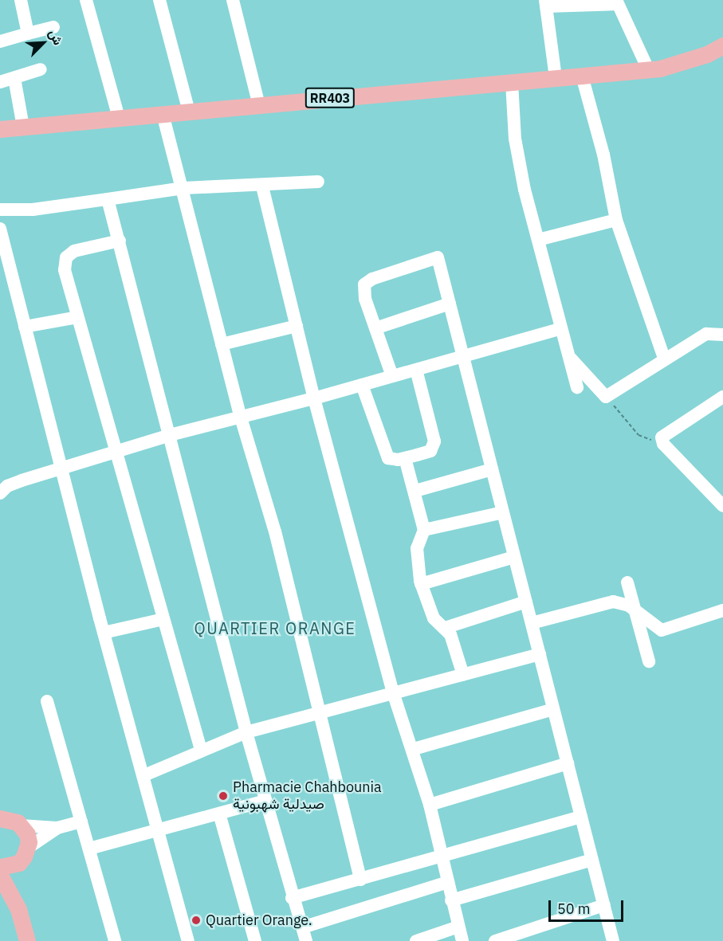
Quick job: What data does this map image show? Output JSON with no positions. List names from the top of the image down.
{
  "streets": {
    "main road": ["RR403"]
  },
  "districts": ["QUARTIER ORANGE"],
  "places": ["Pharmacie Chahbounia صيدلية شهبونية", "Quartier Orange."],
  "scale_bar": "50 m",
  "north": "top right"
}
